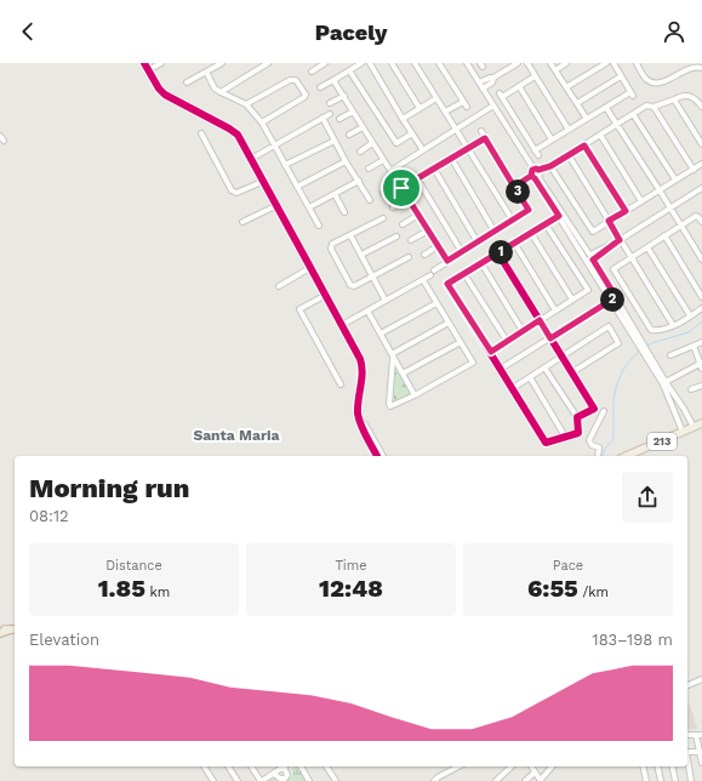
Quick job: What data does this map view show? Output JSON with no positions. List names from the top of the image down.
{
  "streets": {
    "main road": ["213"]
  },
  "districts": ["Santa Maria"],
  "page": {
    "header": "Pacely",
    "pins": ["3", "1", "2"],
    "heading": ["Morning run", "08:12"],
    "stats": [
      ["Distance", "1.85 km"],
      ["Time", "12:48"],
      ["Pace", "6:55 /km"]
    ],
    "chart": ["Elevation", "183–198 m"]
  }
}
